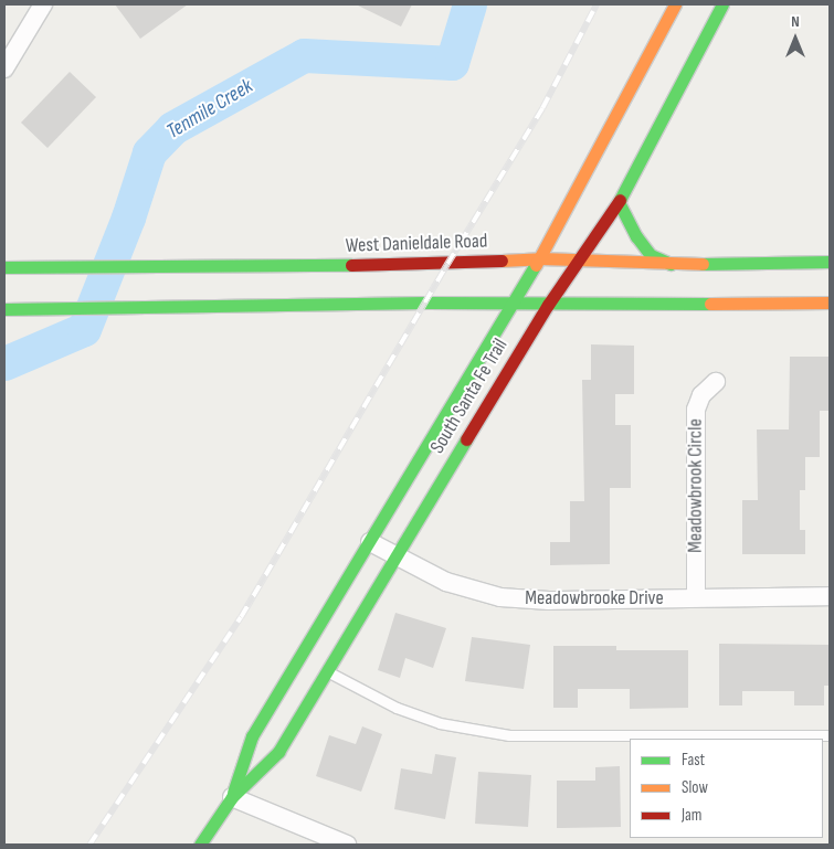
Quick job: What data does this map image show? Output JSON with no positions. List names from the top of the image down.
{
  "streets": {
    "main road": ["West Danieldale Road", "South Santa Fe Trail"],
    "street": ["Meadowbrook Circle", "Meadowbrooke Drive"]
  },
  "crossings": [
    ["West Danieldale Road", "South Santa Fe Trail"],
    ["South Santa Fe Trail", "Meadowbrooke Drive"],
    ["Meadowbrook Circle", "Meadowbrooke Drive"]
  ],
  "water": ["Tenmile Creek"],
  "legend": ["Fast", "Slow", "Jam"],
  "north": "top"
}
